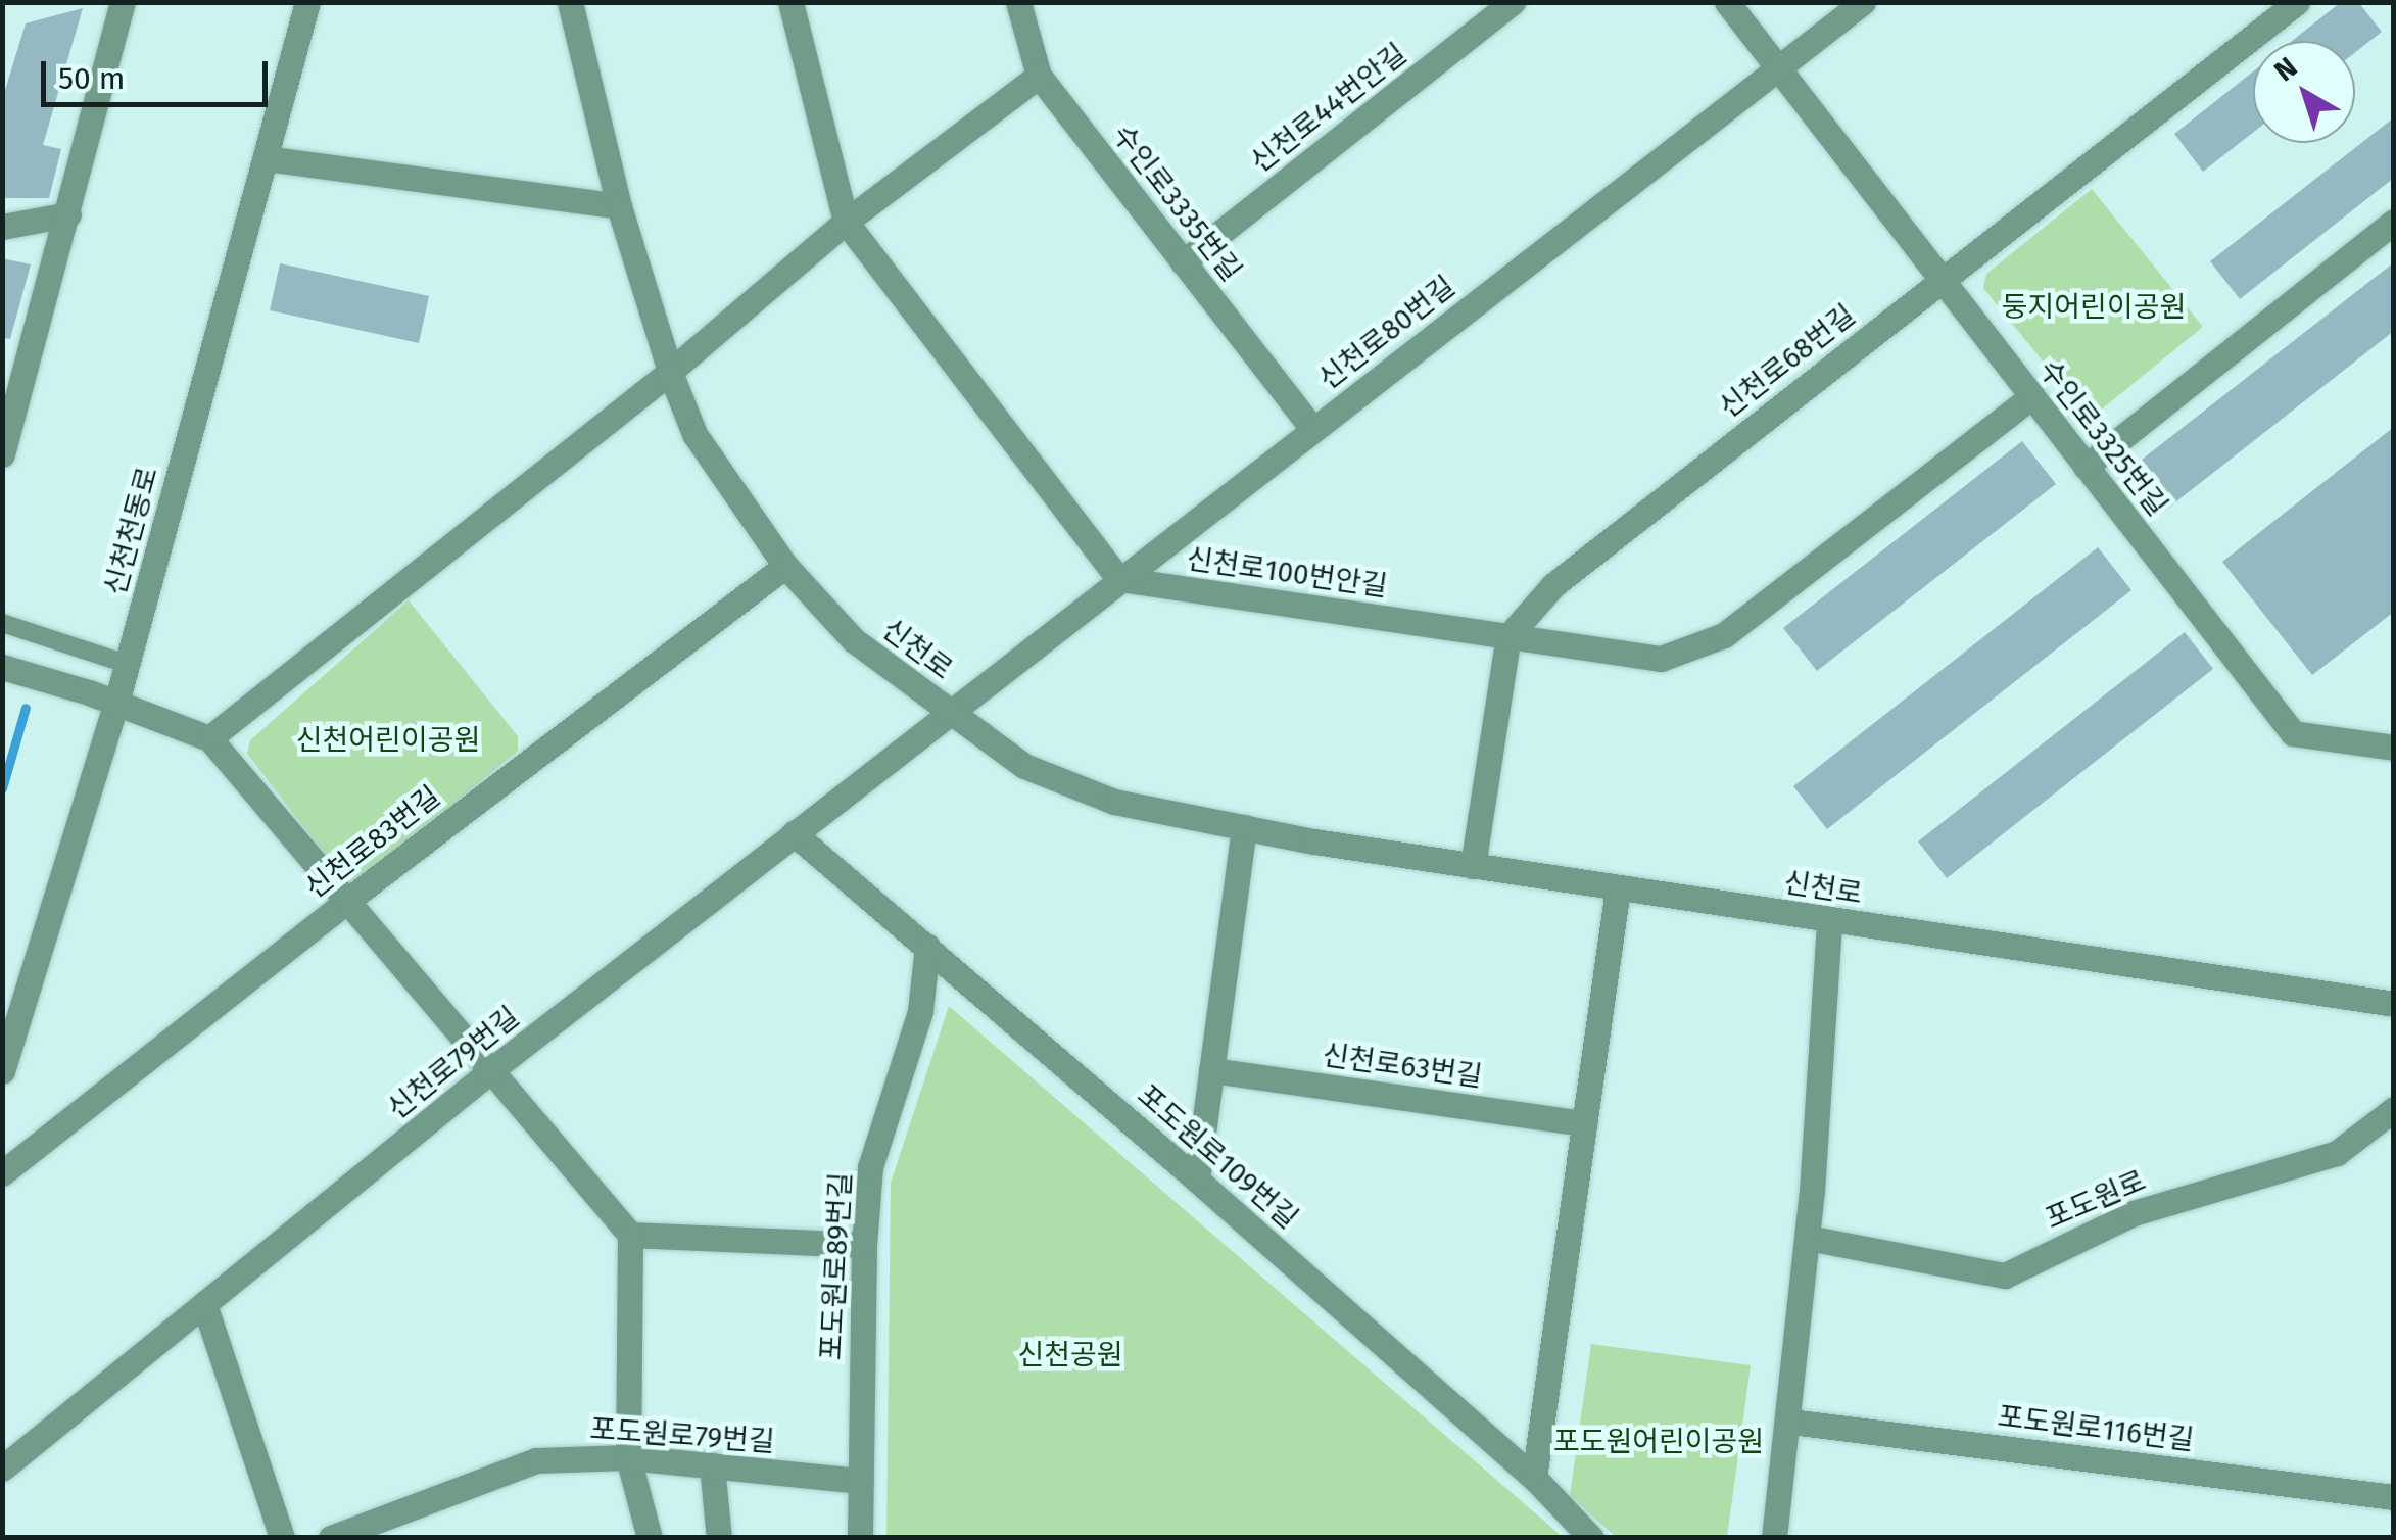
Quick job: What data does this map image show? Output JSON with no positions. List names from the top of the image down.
{
  "streets": {
    "street": [
      "신천로44번안길",
      "수인로3335번길",
      "신천로80번길",
      "신천로68번길",
      "수인로3325번길",
      "신천천동로",
      "신천로100번안길",
      "신천로",
      "신천로83번길",
      "신천로79번길",
      "신천로63번길",
      "포도원로109번길",
      "포도원로",
      "포도원로89번길",
      "포도원로116번길",
      "포도원로79번길"
    ]
  },
  "crossings": [
    ["신천로44번안길", "수인로3335번길"],
    ["수인로3335번길", "신천로80번길"],
    ["신천로80번길", "수인로3325번길"],
    ["신천로80번길", "신천로100번안길"],
    ["신천로80번길", "신천로"],
    ["신천로80번길", "신천로79번길"],
    ["신천로68번길", "수인로3325번길"],
    ["신천로68번길", "신천로100번안길"],
    ["수인로3325번길", "신천로100번안길"],
    ["신천로", "신천로83번길"],
    ["신천로", "신천로79번길"],
    ["신천로79번길", "포도원로109번길"],
    ["포도원로109번길", "포도원로89번길"],
    ["포도원로89번길", "포도원로79번길"]
  ],
  "parks": [
    "둥지어린이공원",
    "신천어린이공원",
    "신천공원",
    "포도원어린이공원"
  ],
  "scale_bar": "50 m",
  "north": "top left"
}
